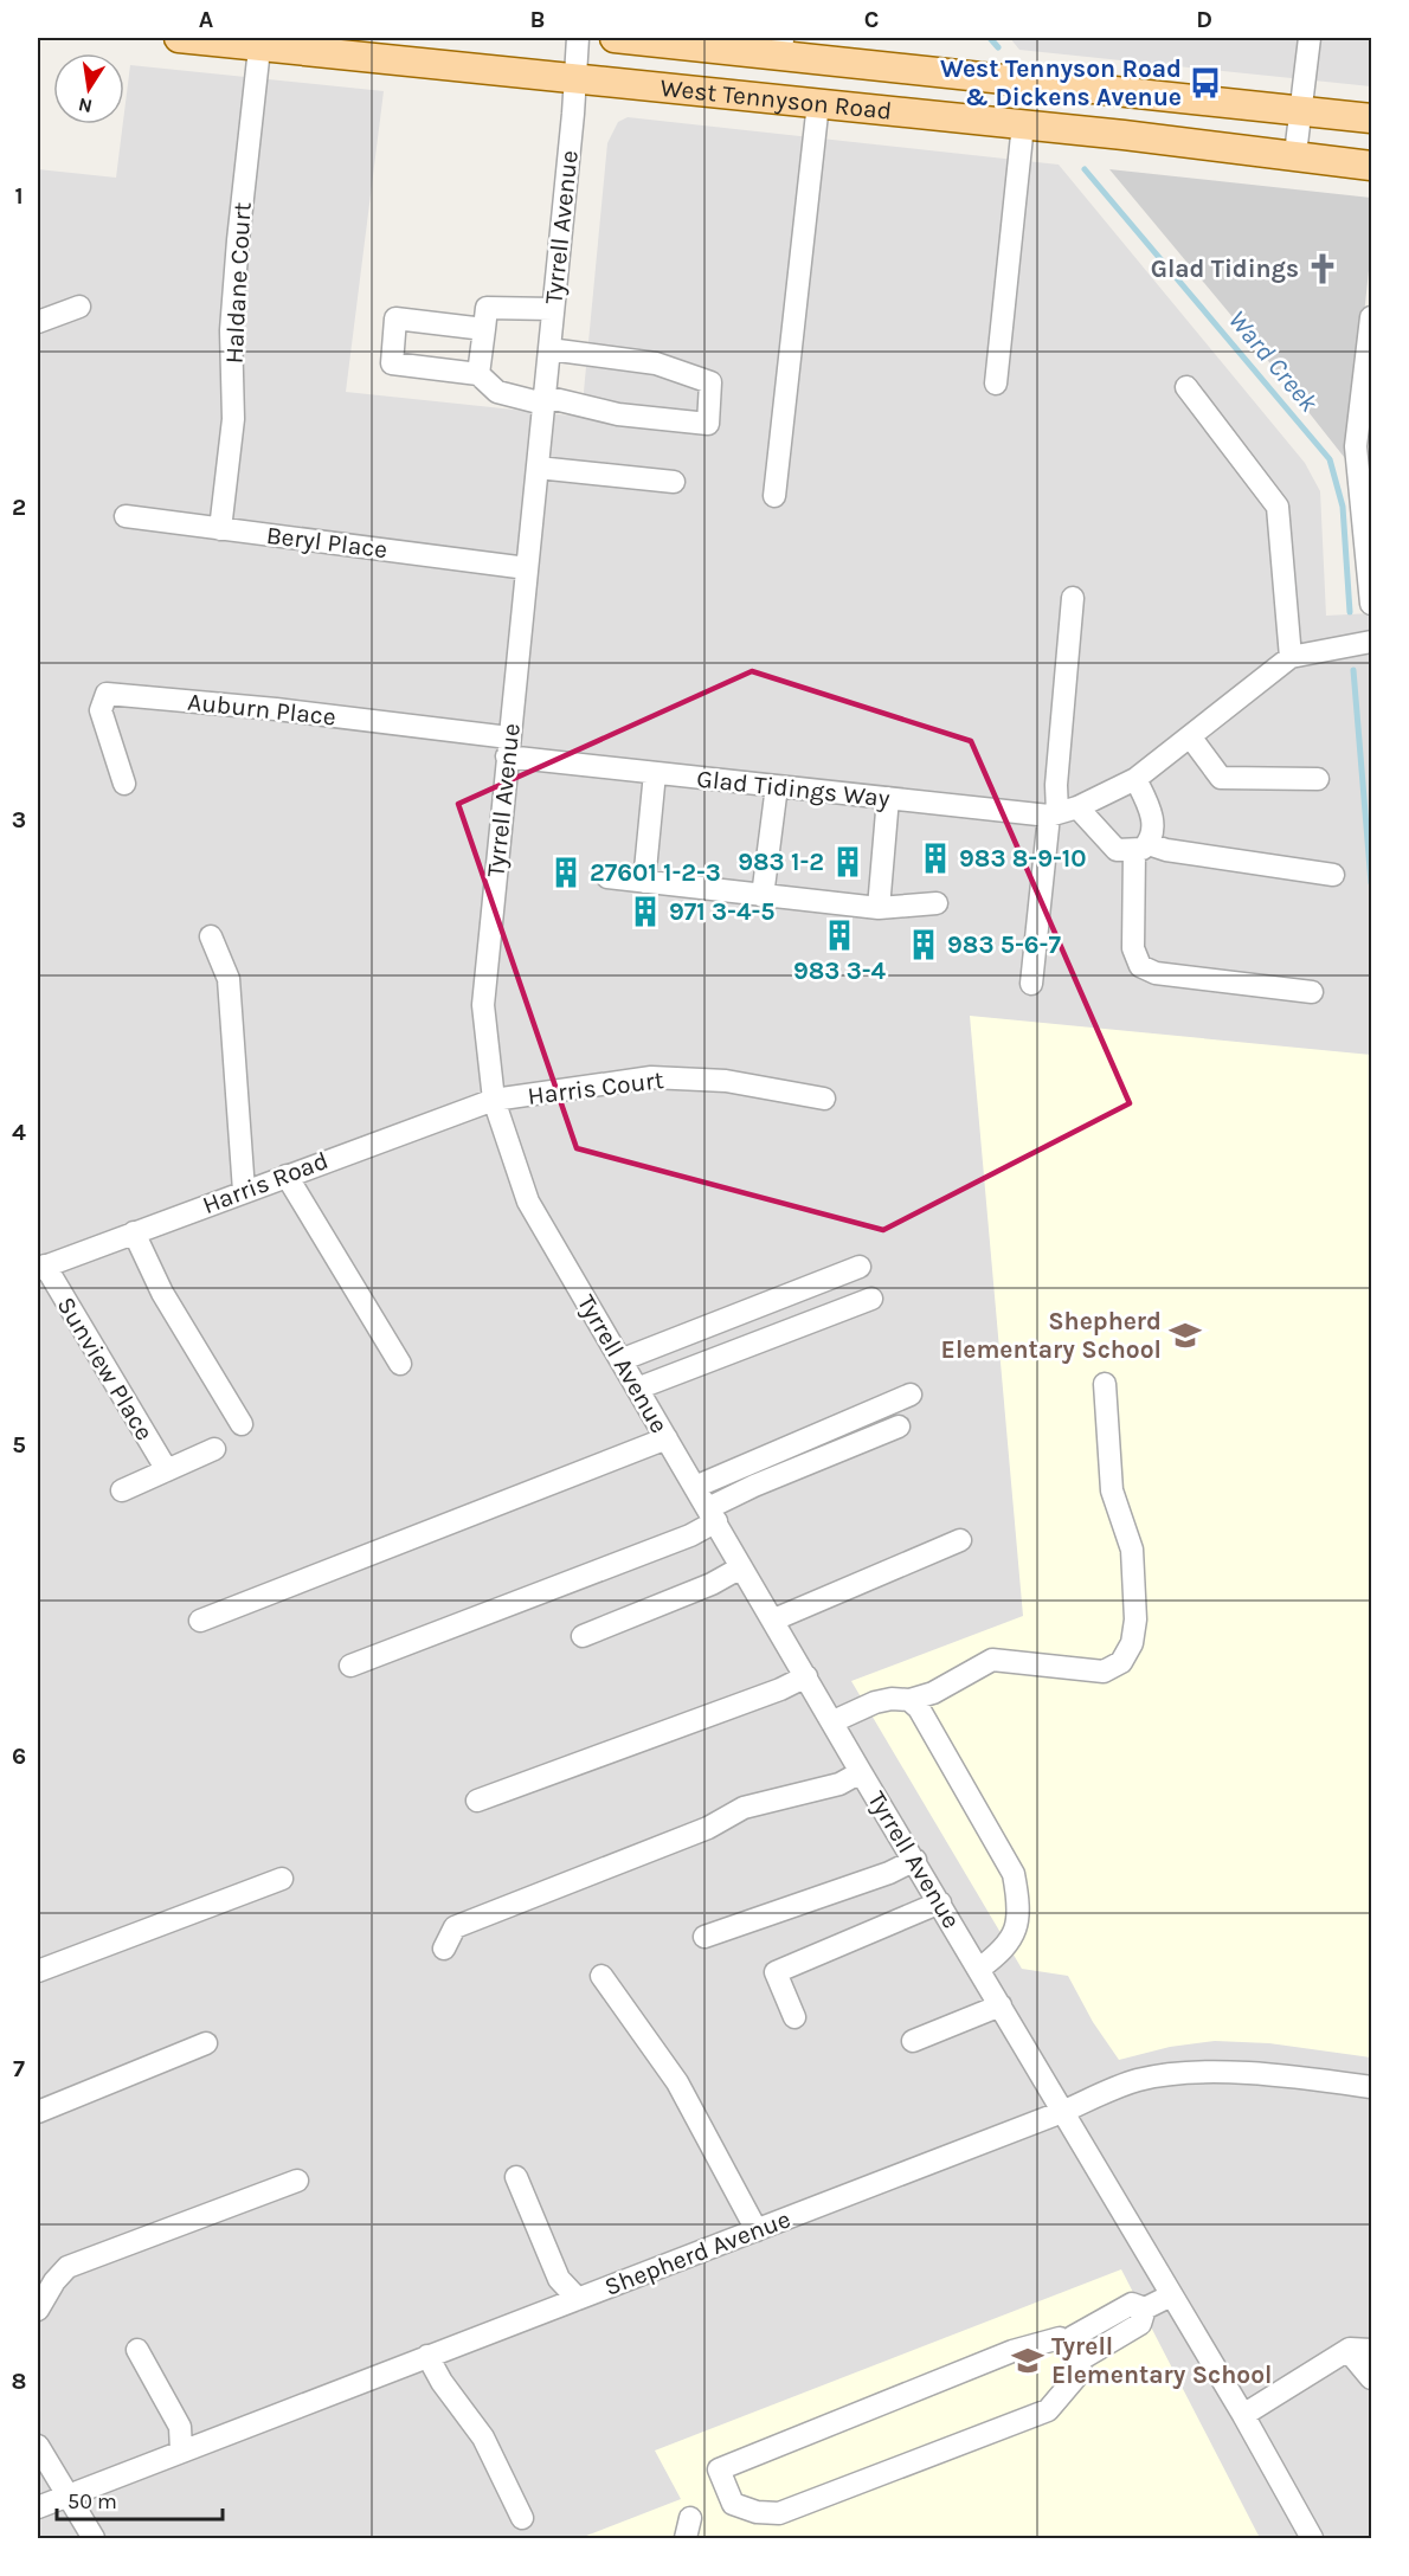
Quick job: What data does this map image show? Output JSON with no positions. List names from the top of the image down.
{
  "streets": {
    "main road": ["West Tennyson Road"],
    "street": [
      "Tyrrell Avenue",
      "Haldane Court",
      "Beryl Place",
      "Auburn Place",
      "Glad Tidings Way",
      "Harris Court",
      "Harris Road",
      "Sunview Place",
      "Shepherd Avenue"
    ]
  },
  "crossings": [
    ["West Tennyson Road", "Tyrrell Avenue"],
    ["West Tennyson Road", "Haldane Court"],
    ["Tyrrell Avenue", "Beryl Place"],
    ["Tyrrell Avenue", "Auburn Place"],
    ["Tyrrell Avenue", "Glad Tidings Way"],
    ["Tyrrell Avenue", "Harris Court"],
    ["Tyrrell Avenue", "Harris Road"],
    ["Tyrrell Avenue", "Shepherd Avenue"],
    ["Haldane Court", "Beryl Place"],
    ["Auburn Place", "Glad Tidings Way"],
    ["Harris Court", "Harris Road"],
    ["Harris Road", "Sunview Place"]
  ],
  "water": ["Ward Creek"],
  "places": {
    "bus stop": ["West Tennyson Road & Dickens Avenue"],
    "church": ["Glad Tidings"],
    "building": [
      "983 8-9-10",
      "983 1-2",
      "27601 1-2-3",
      "971 3-4-5",
      "983 3-4",
      "983 5-6-7"
    ],
    "school or university": ["Shepherd Elementary School", "Tyrell Elementary School"]
  },
  "scale_bar": "50 m",
  "north": "bottom",
  "grid": {
    "columns": [
      "A",
      "B",
      "C",
      "D"
    ],
    "rows": [
      "1",
      "2",
      "3",
      "4",
      "5",
      "6",
      "7",
      "8"
    ]
  }
}
